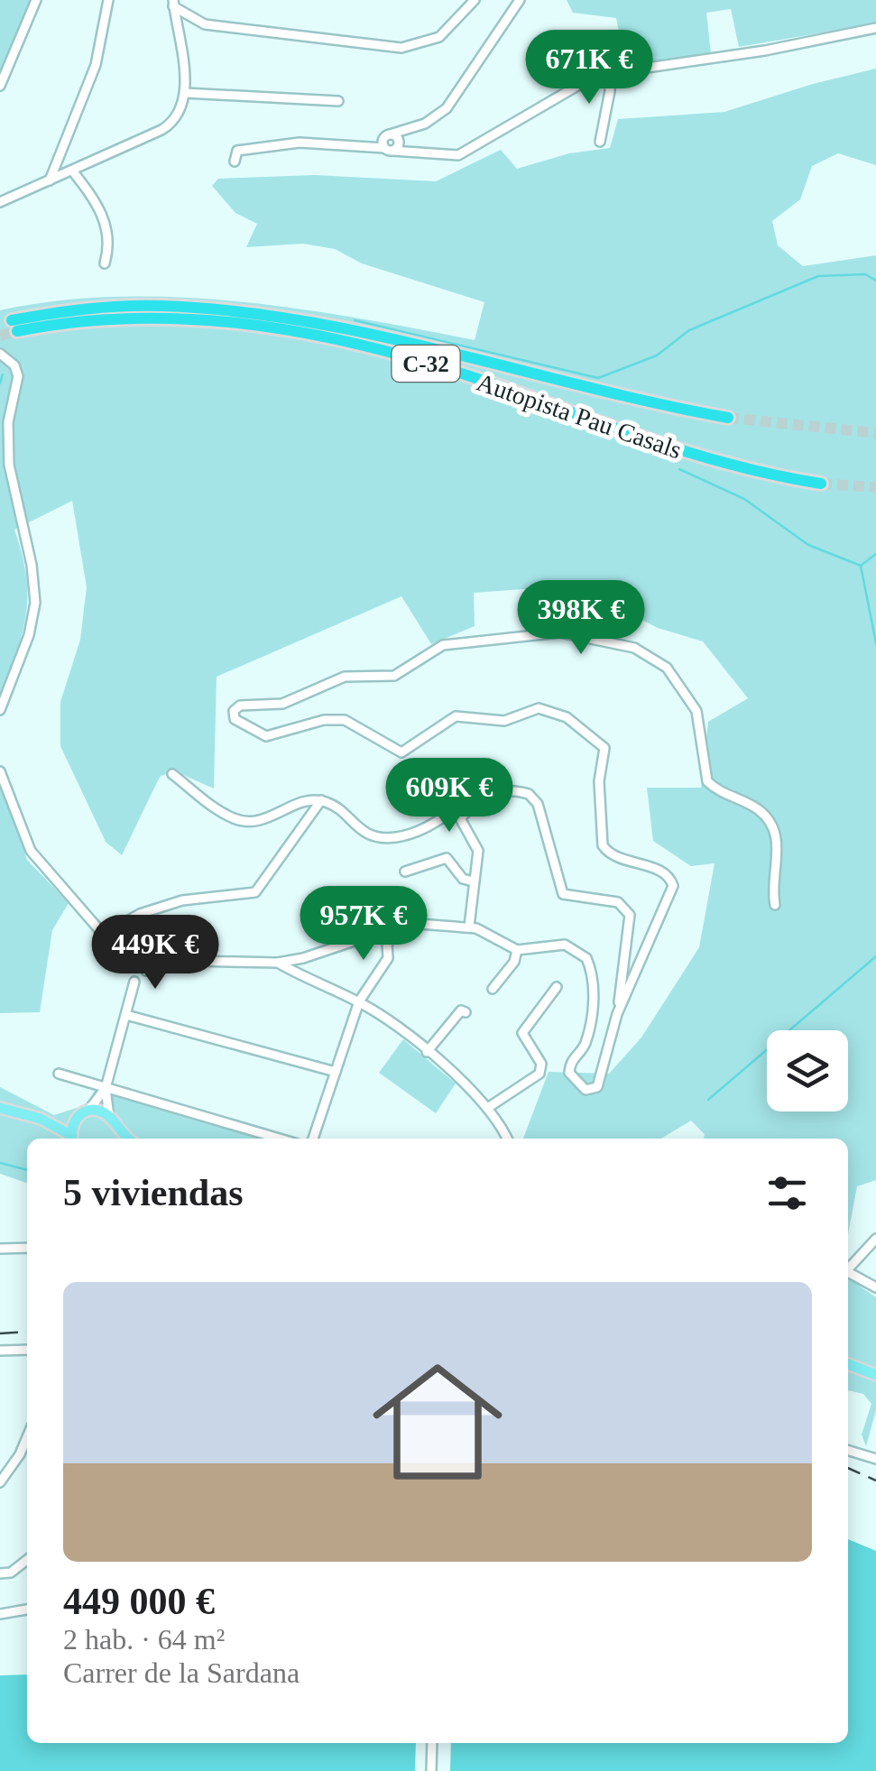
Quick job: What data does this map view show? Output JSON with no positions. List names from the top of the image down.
{
  "streets": {
    "highway": ["C-32", "Autopista Pau Casals"]
  },
  "page": {
    "price": [
      "671K €",
      "398K €",
      "609K €",
      "957K €",
      "449K €"
    ],
    "heading": "5 viviendas",
    "list": [
      {
        "name": "449 000 €",
        "note": "2 hab. · 64 m² · Carrer de la Sardana"
      }
    ]
  }
}
